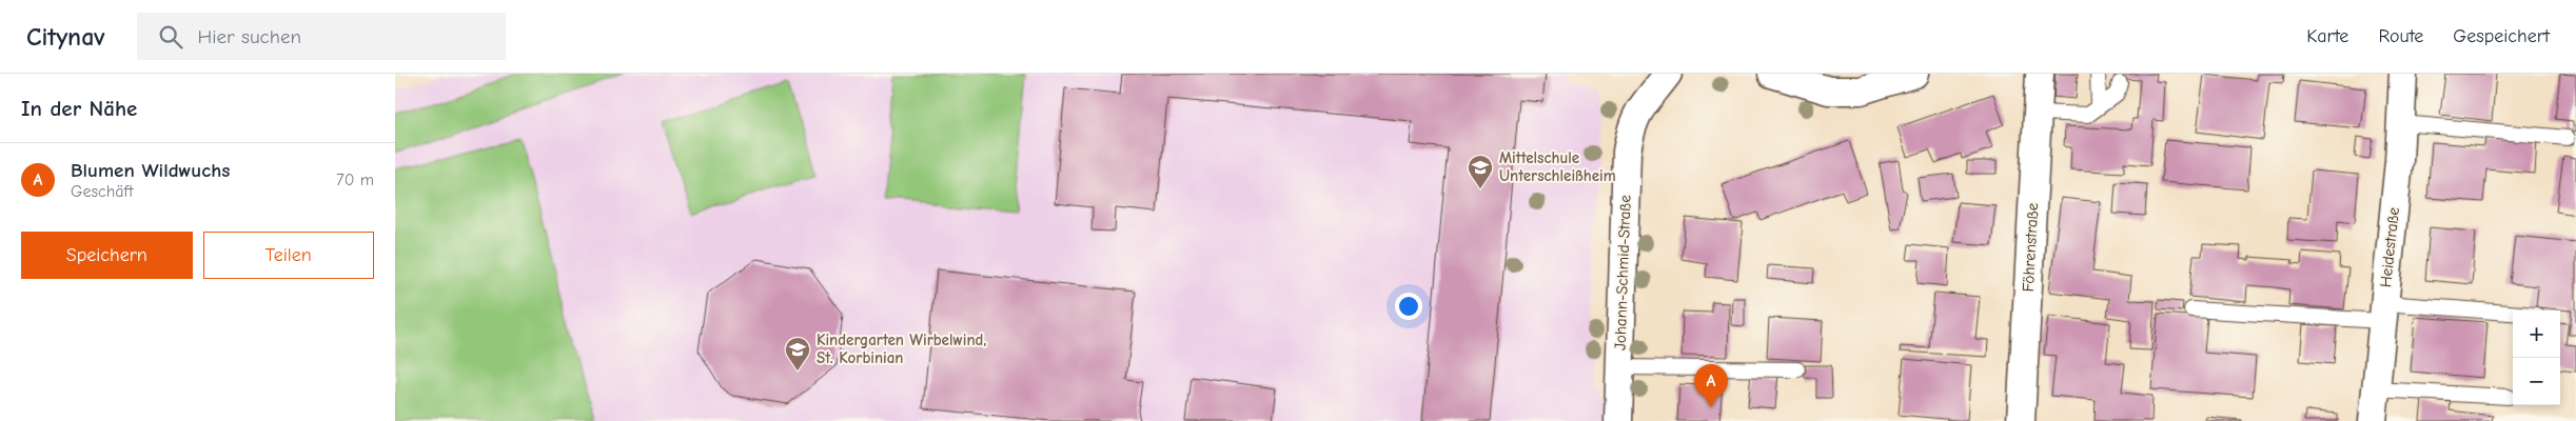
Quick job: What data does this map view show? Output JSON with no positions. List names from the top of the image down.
{
  "streets": {
    "street": ["Föhrenstraße", "Heidestraße", "Johann-Schmid-Straße"]
  },
  "places": {
    "school or university": ["Mittelschule Unterschleißheim", "Kindergarten Wirbelwind, St. Korbinian"]
  },
  "page": {
    "header": "Citynav",
    "search": "Hier suchen",
    "nav": ["Karte", "Route", "Gespeichert"],
    "heading": "In der Nähe",
    "list": [
      {
        "mark": "A",
        "name": "Blumen Wildwuchs",
        "note": "Geschäft",
        "value": "70 m"
      }
    ],
    "buttons": ["Speichern", "Teilen"],
    "map_buttons": ["+", "−"],
    "pins": "A"
  }
}
